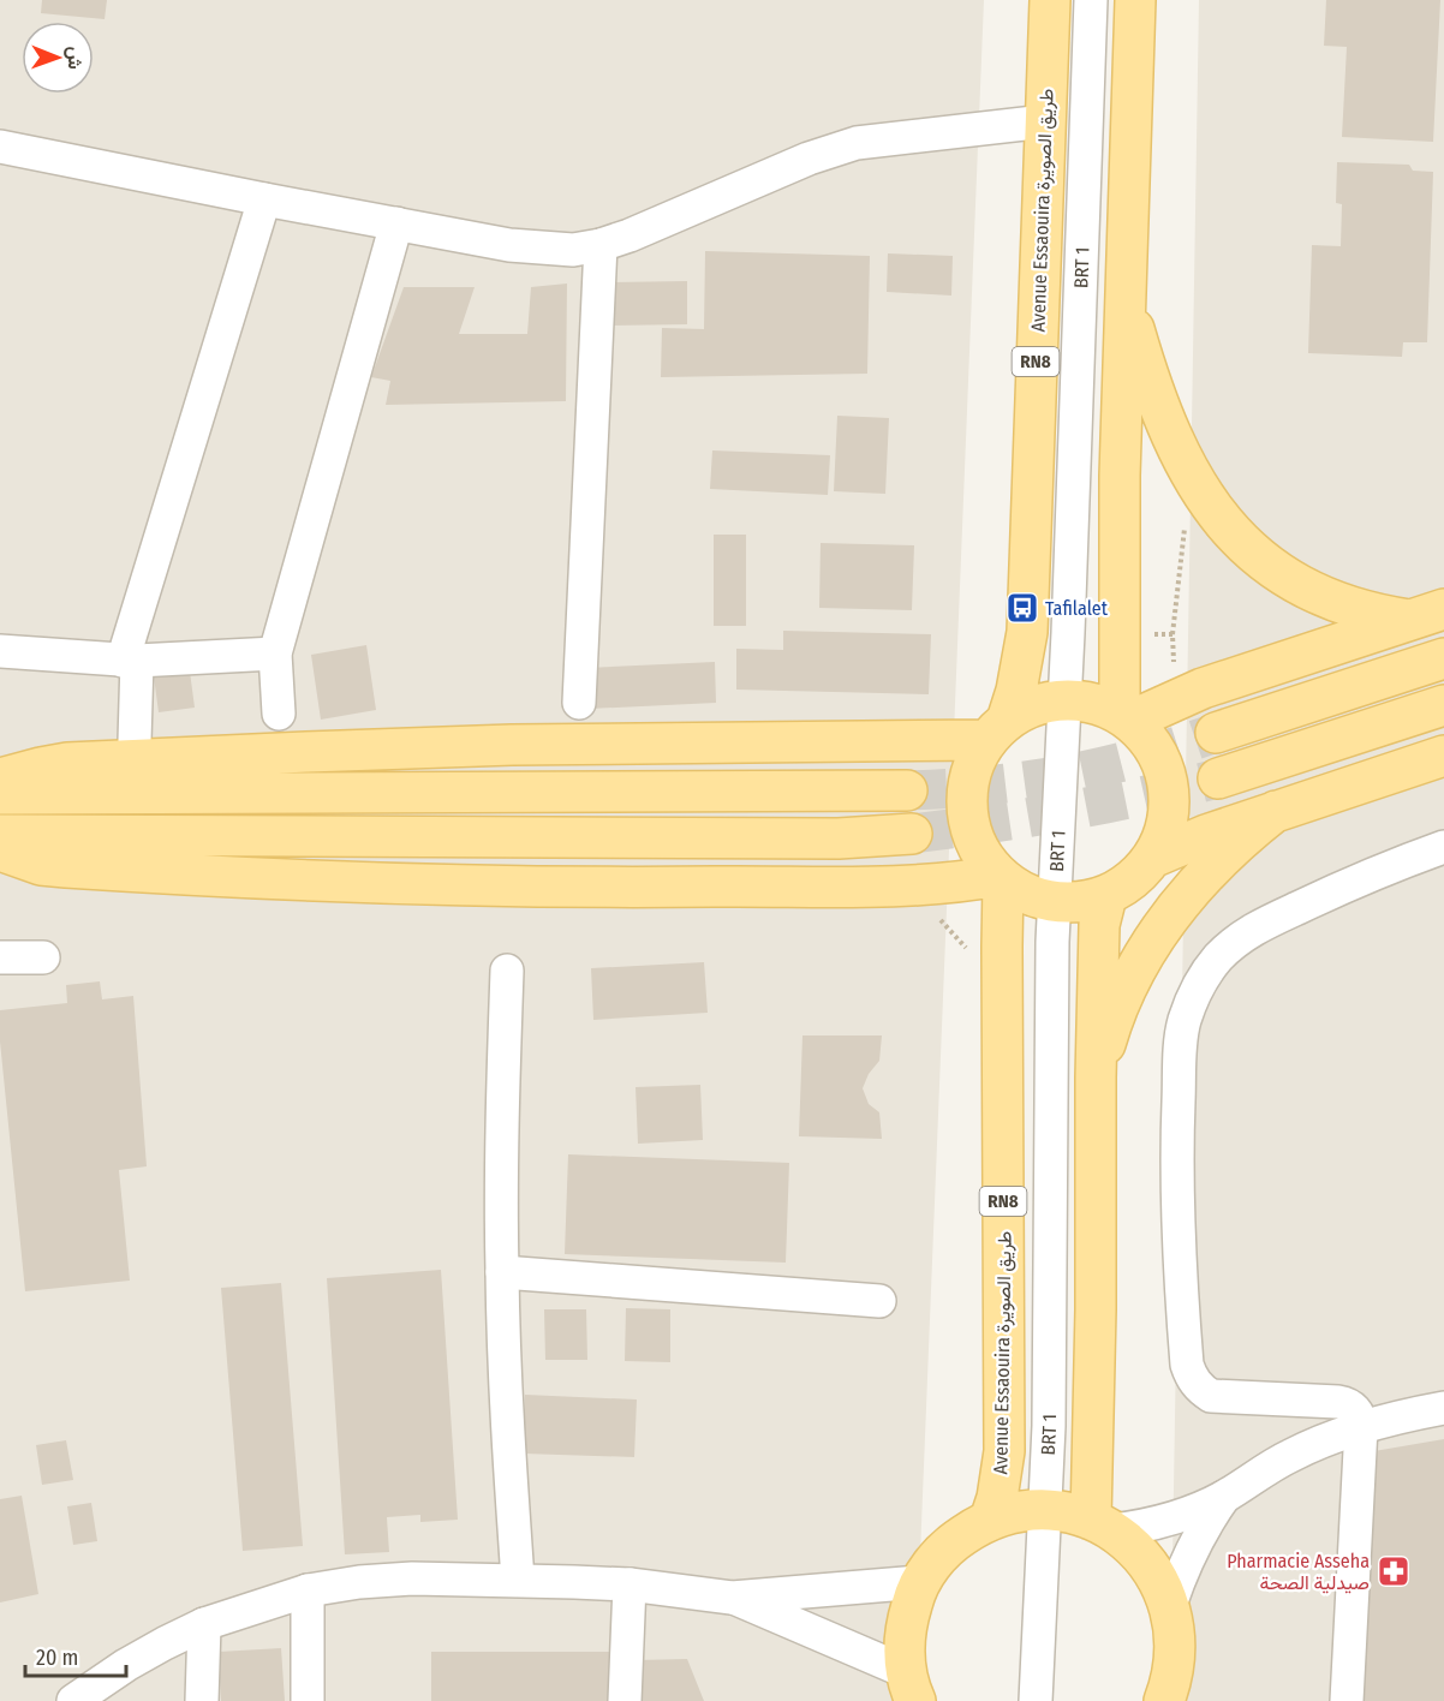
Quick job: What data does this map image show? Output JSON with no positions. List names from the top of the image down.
{
  "streets": {
    "main road": ["Avenue Essaouira طريق الصويرة", "RN8"],
    "street": ["BRT 1"]
  },
  "places": {
    "bus stop": ["Tafilalet"],
    "pharmacy": ["Pharmacie Asseha صيدلية الصحة"]
  },
  "scale_bar": "20 m",
  "north": "right"
}
